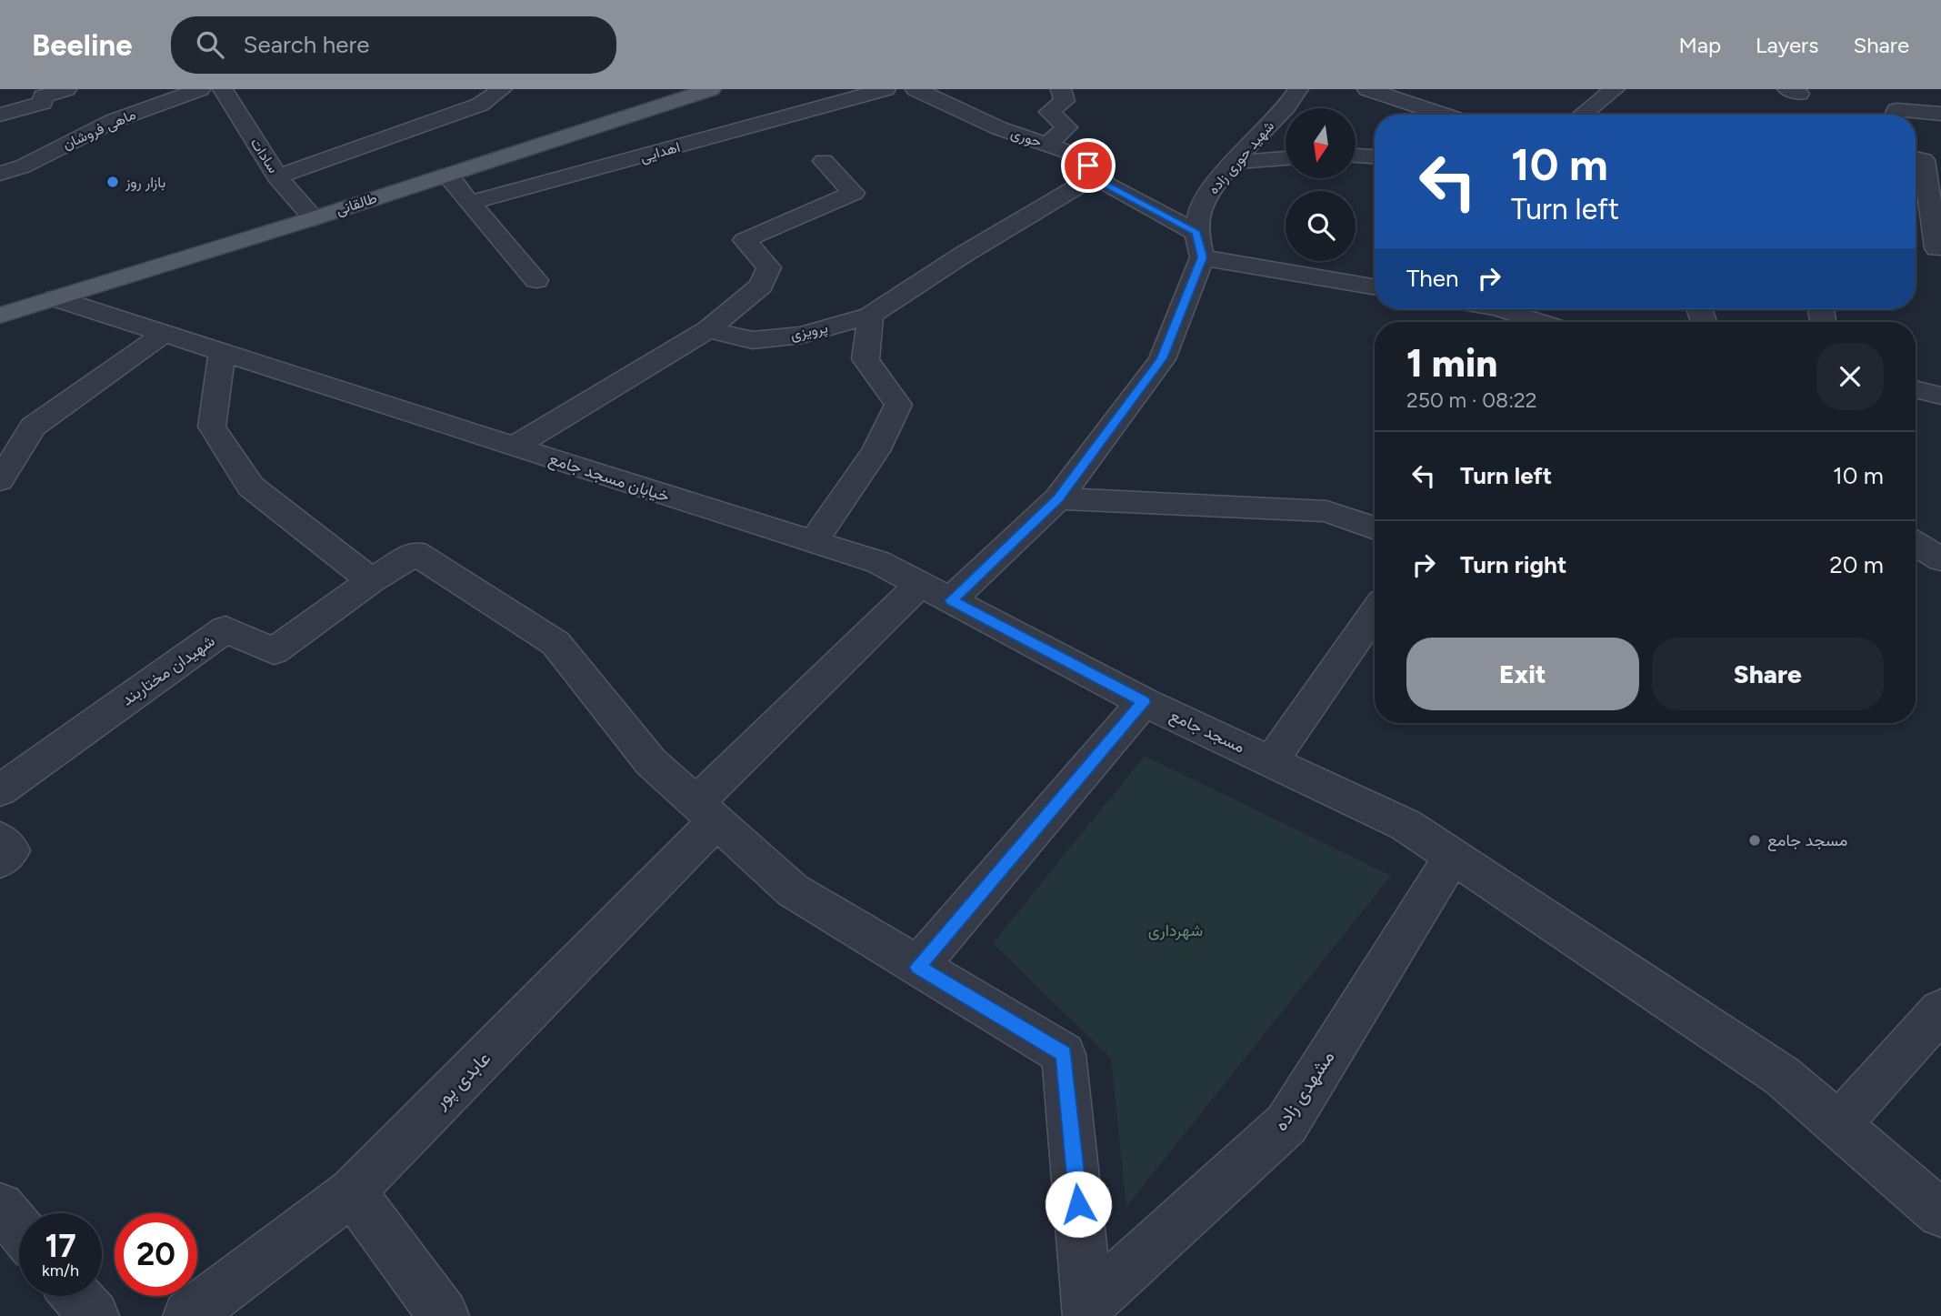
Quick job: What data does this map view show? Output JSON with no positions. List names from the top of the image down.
{
  "streets": {
    "main road": ["طالقانی"],
    "street": [
      "ماهی فروشان",
      "حوری",
      "اهدایی",
      "سادات",
      "شهید حوری زاده",
      "پرویزی",
      "خیابان مسجد جامع",
      "شهیدان مختاربند",
      "مسجد جامع",
      "عابدی پور",
      "مشهدی زاده"
    ]
  },
  "crossings": [
    ["حوری", "شهید حوری زاده"],
    ["حوری", "پرویزی"],
    ["سادات", "طالقانی"],
    ["شهید حوری زاده", "خیابان مسجد جامع"],
    ["طالقانی", "خیابان مسجد جامع"],
    ["خیابان مسجد جامع", "مسجد جامع"],
    ["خیابان مسجد جامع", "عابدی پور"],
    ["مسجد جامع", "مشهدی زاده"]
  ],
  "parks": ["شهرداری"],
  "places": ["بازار روز", "مسجد جامع"],
  "north": "bottom",
  "page": {
    "header": "Beeline",
    "search": "Search here",
    "nav": ["Map", "Layers", "Share"],
    "turn": ["10 m", "Turn left"],
    "then": "Then",
    "heading": ["1 min", "250 m · 08:22"],
    "list": [
      {
        "name": "Turn left",
        "value": "10 m"
      },
      {
        "name": "Turn right",
        "value": "20 m"
      }
    ],
    "buttons": ["Exit", "Share"],
    "speed": "17 km/h",
    "limit": "20"
  }
}
